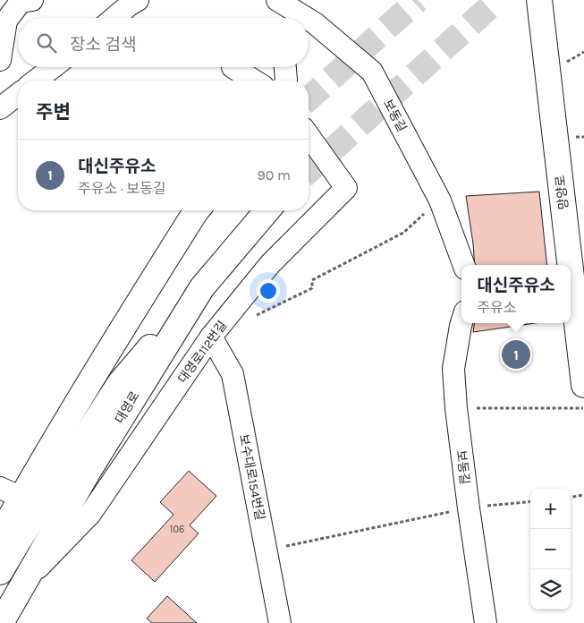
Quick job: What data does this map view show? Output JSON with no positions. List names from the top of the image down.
{
  "streets": {
    "main road": ["망양로", "대영로"],
    "street": ["보동길", "대영로112번길", "보수대로154번길"]
  },
  "crossings": [
    ["대영로112번길", "대영로"],
    ["대영로112번길", "보수대로154번길"]
  ],
  "house_numbers": ["106"],
  "page": {
    "search": "장소 검색",
    "heading": "주변",
    "list": [
      {
        "mark": "1",
        "name": "대신주유소",
        "note": "주유소 · 보동길",
        "value": "90 m"
      }
    ],
    "popup": ["대신주유소", "주유소"],
    "pins": "1",
    "map_buttons": ["+", "−"]
  }
}
